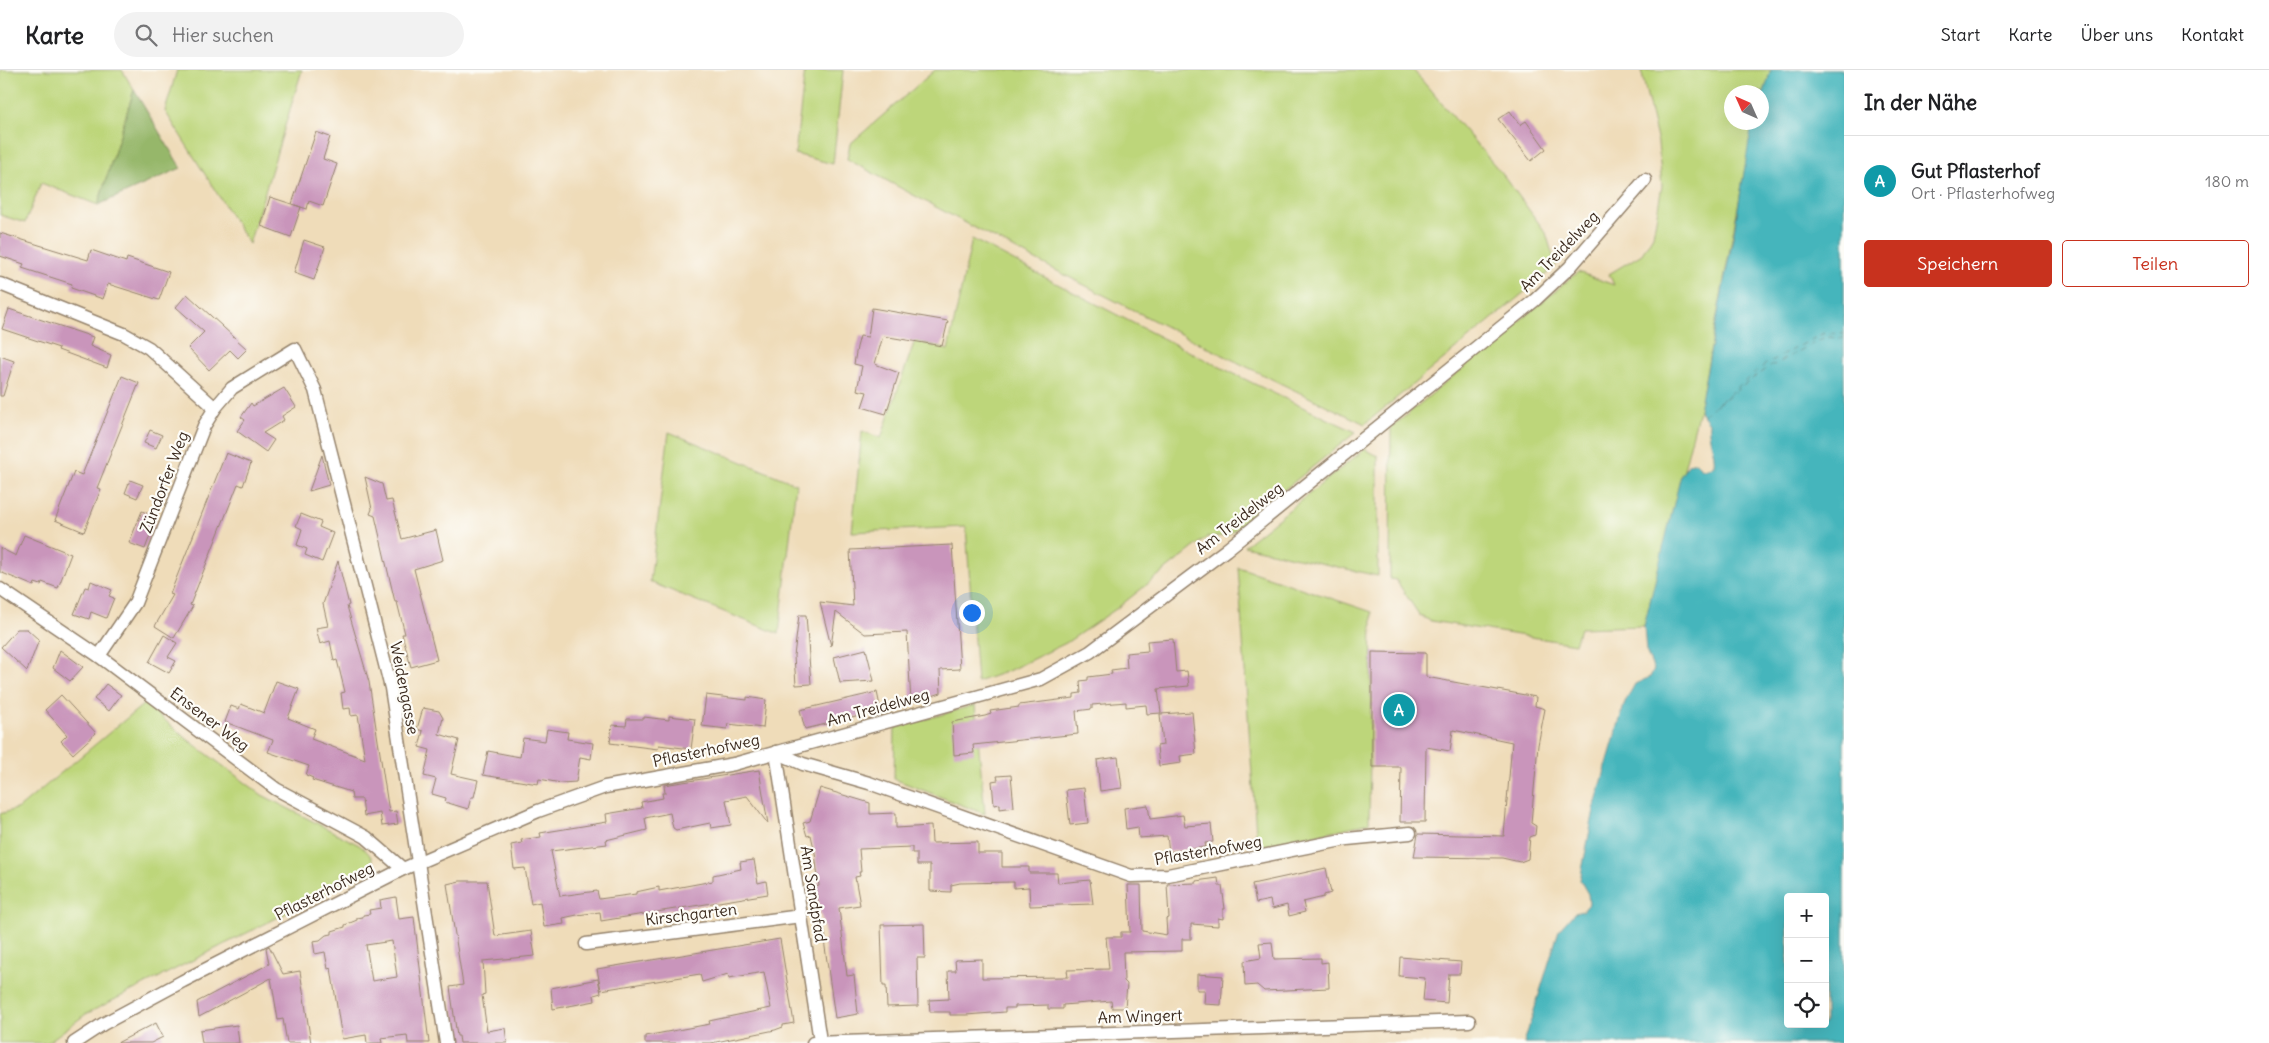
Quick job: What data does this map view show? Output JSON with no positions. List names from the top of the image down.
{
  "streets": {
    "street": [
      "Am Treidelweg",
      "Zündorfer Weg",
      "Weidengasse",
      "Ensener Weg",
      "Pflasterhofweg",
      "Am Sandpfad",
      "Kirschgarten",
      "Am Wingert"
    ]
  },
  "crossings": [
    ["Am Treidelweg", "Pflasterhofweg"],
    ["Am Treidelweg", "Am Sandpfad"],
    ["Zündorfer Weg", "Weidengasse"],
    ["Zündorfer Weg", "Ensener Weg"],
    ["Weidengasse", "Pflasterhofweg"],
    ["Ensener Weg", "Pflasterhofweg"],
    ["Pflasterhofweg", "Am Sandpfad"],
    ["Am Sandpfad", "Kirschgarten"],
    ["Am Sandpfad", "Am Wingert"]
  ],
  "north": "top left",
  "page": {
    "header": "Karte",
    "search": "Hier suchen",
    "nav": [
      "Start",
      "Karte",
      "Über uns",
      "Kontakt"
    ],
    "heading": "In der Nähe",
    "list": [
      {
        "mark": "A",
        "name": "Gut Pflasterhof",
        "note": "Ort · Pflasterhofweg",
        "value": "180 m"
      }
    ],
    "buttons": ["Speichern", "Teilen"],
    "pins": "A",
    "map_buttons": ["+", "−"]
  }
}
